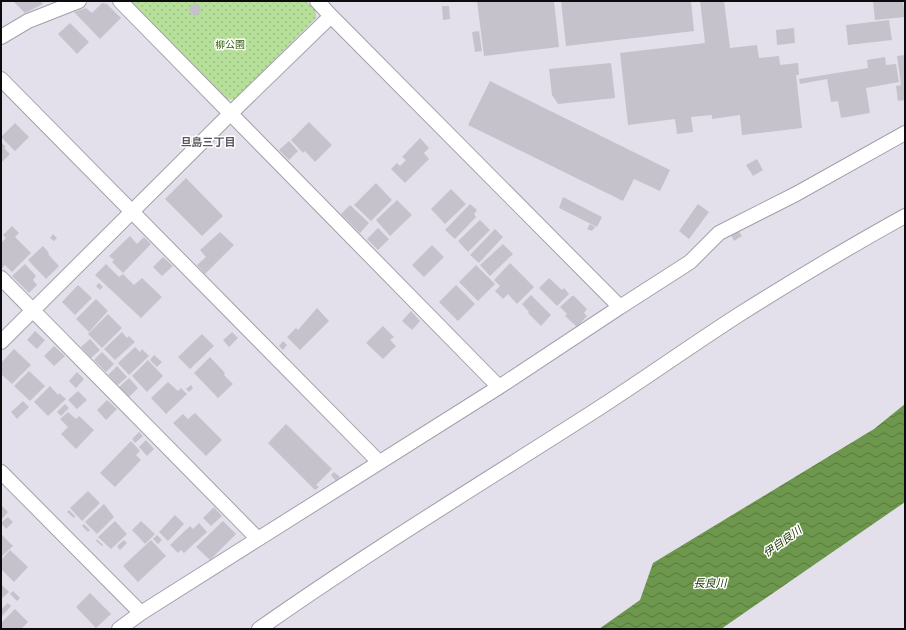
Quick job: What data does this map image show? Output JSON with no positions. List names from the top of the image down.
{
  "districts": ["旦島三丁目"],
  "water": ["伊自良川", "長良川"],
  "parks": ["柳公園"]
}
